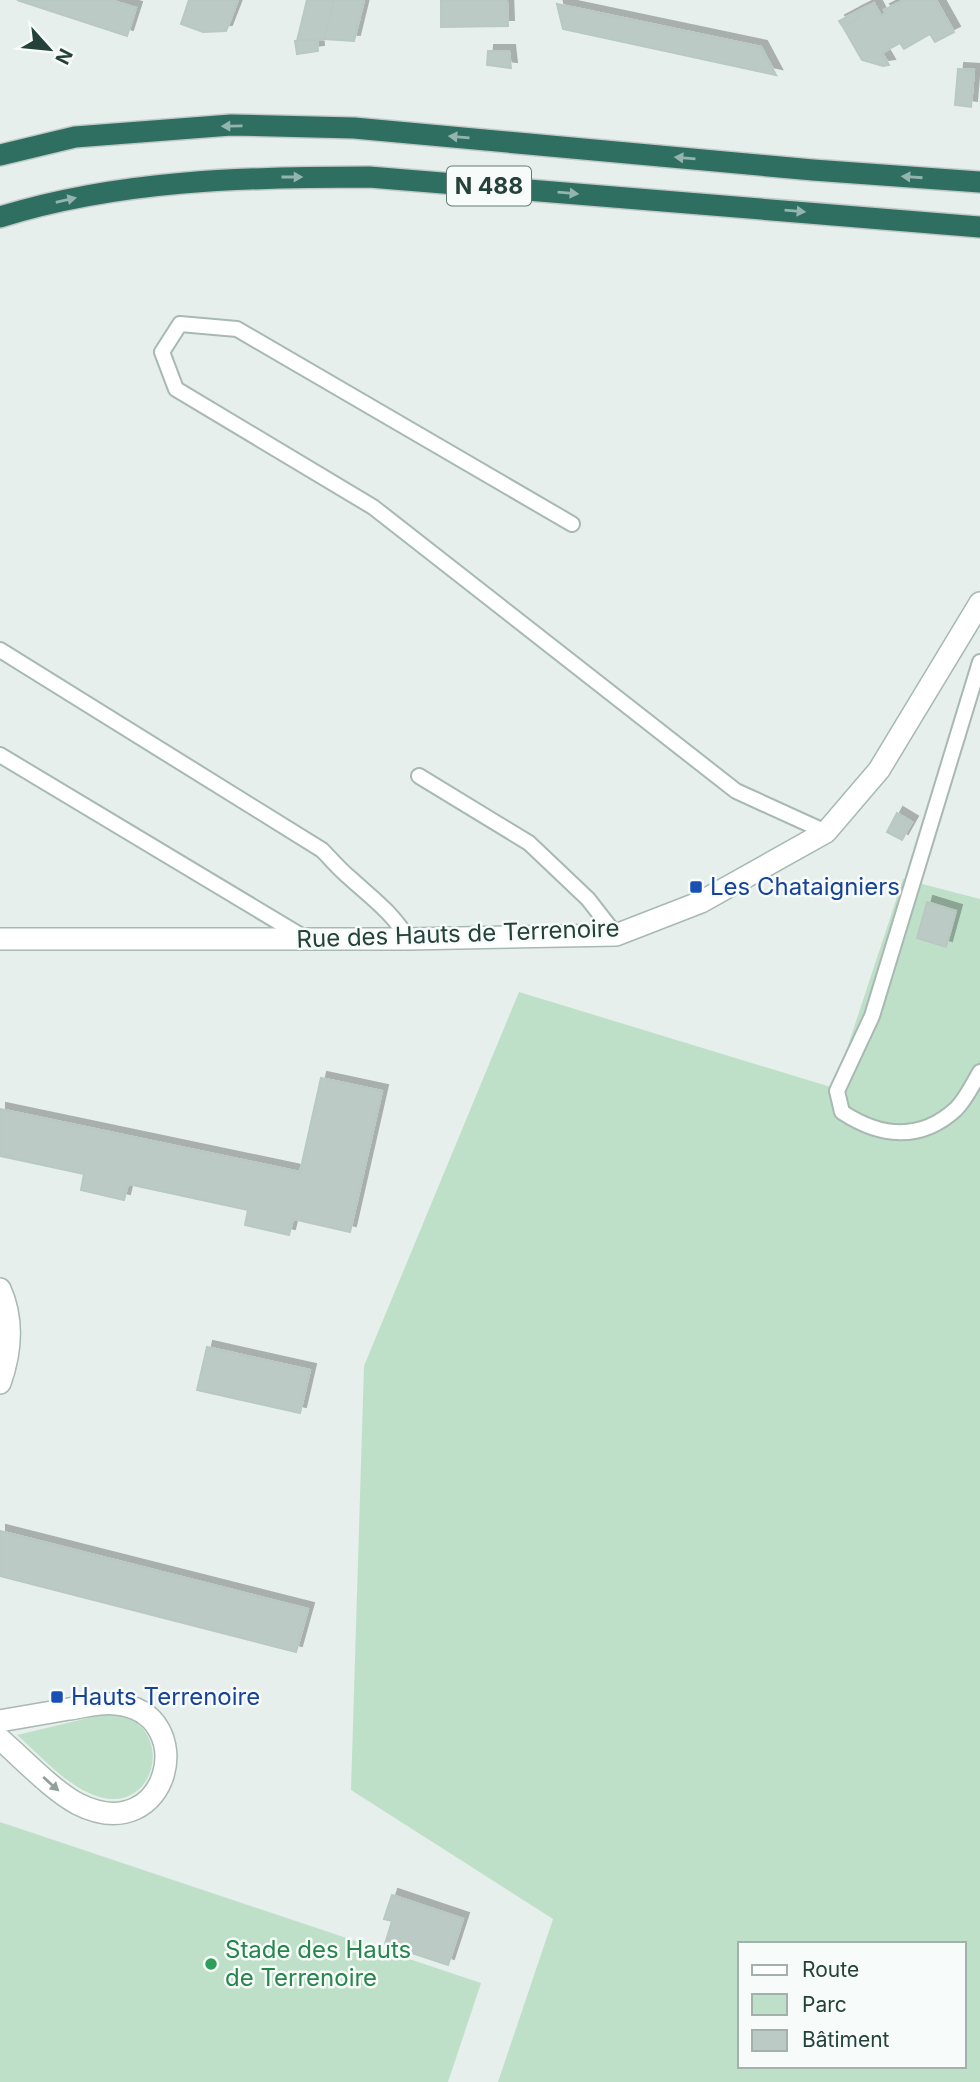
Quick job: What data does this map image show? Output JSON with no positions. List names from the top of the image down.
{
  "streets": {
    "highway": ["N 488"],
    "street": ["Rue des Hauts de Terrenoire"]
  },
  "places": {
    "transit": ["Les Chataigniers", "Hauts Terrenoire"],
    "other": ["Stade des Hauts de Terrenoire"]
  },
  "legend": ["Route", "Parc", "Bâtiment"],
  "north": "bottom right"
}
